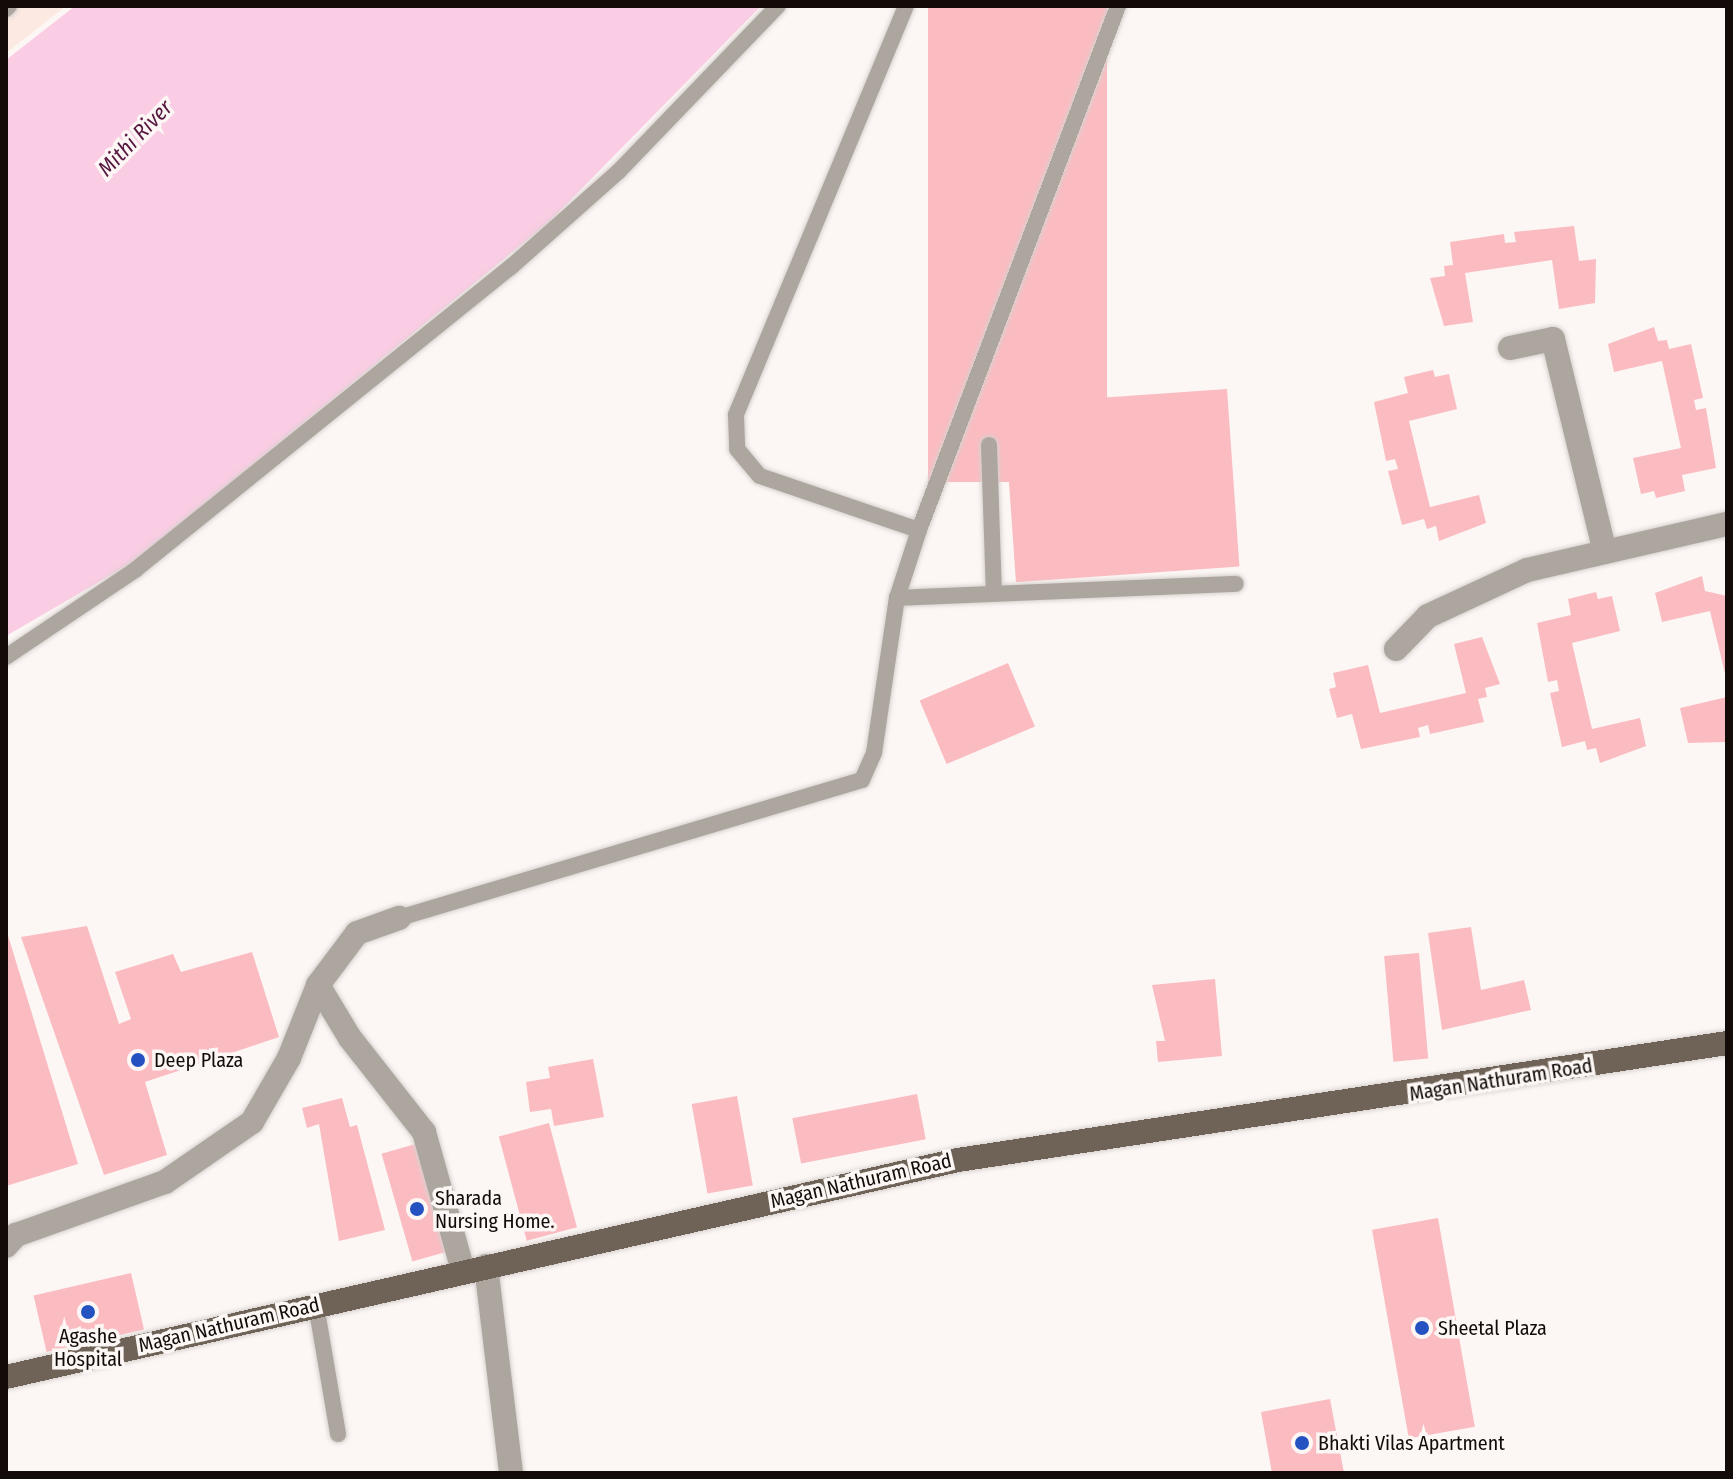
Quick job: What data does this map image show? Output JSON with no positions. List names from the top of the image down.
{
  "streets": {
    "main road": ["Magan Nathuram Road"]
  },
  "water": ["Mithi River"],
  "places": [
    "Deep Plaza",
    "Sharada Nursing Home.",
    "Agashe Hospital",
    "Sheetal Plaza",
    "Bhakti Vilas Apartment"
  ]
}
